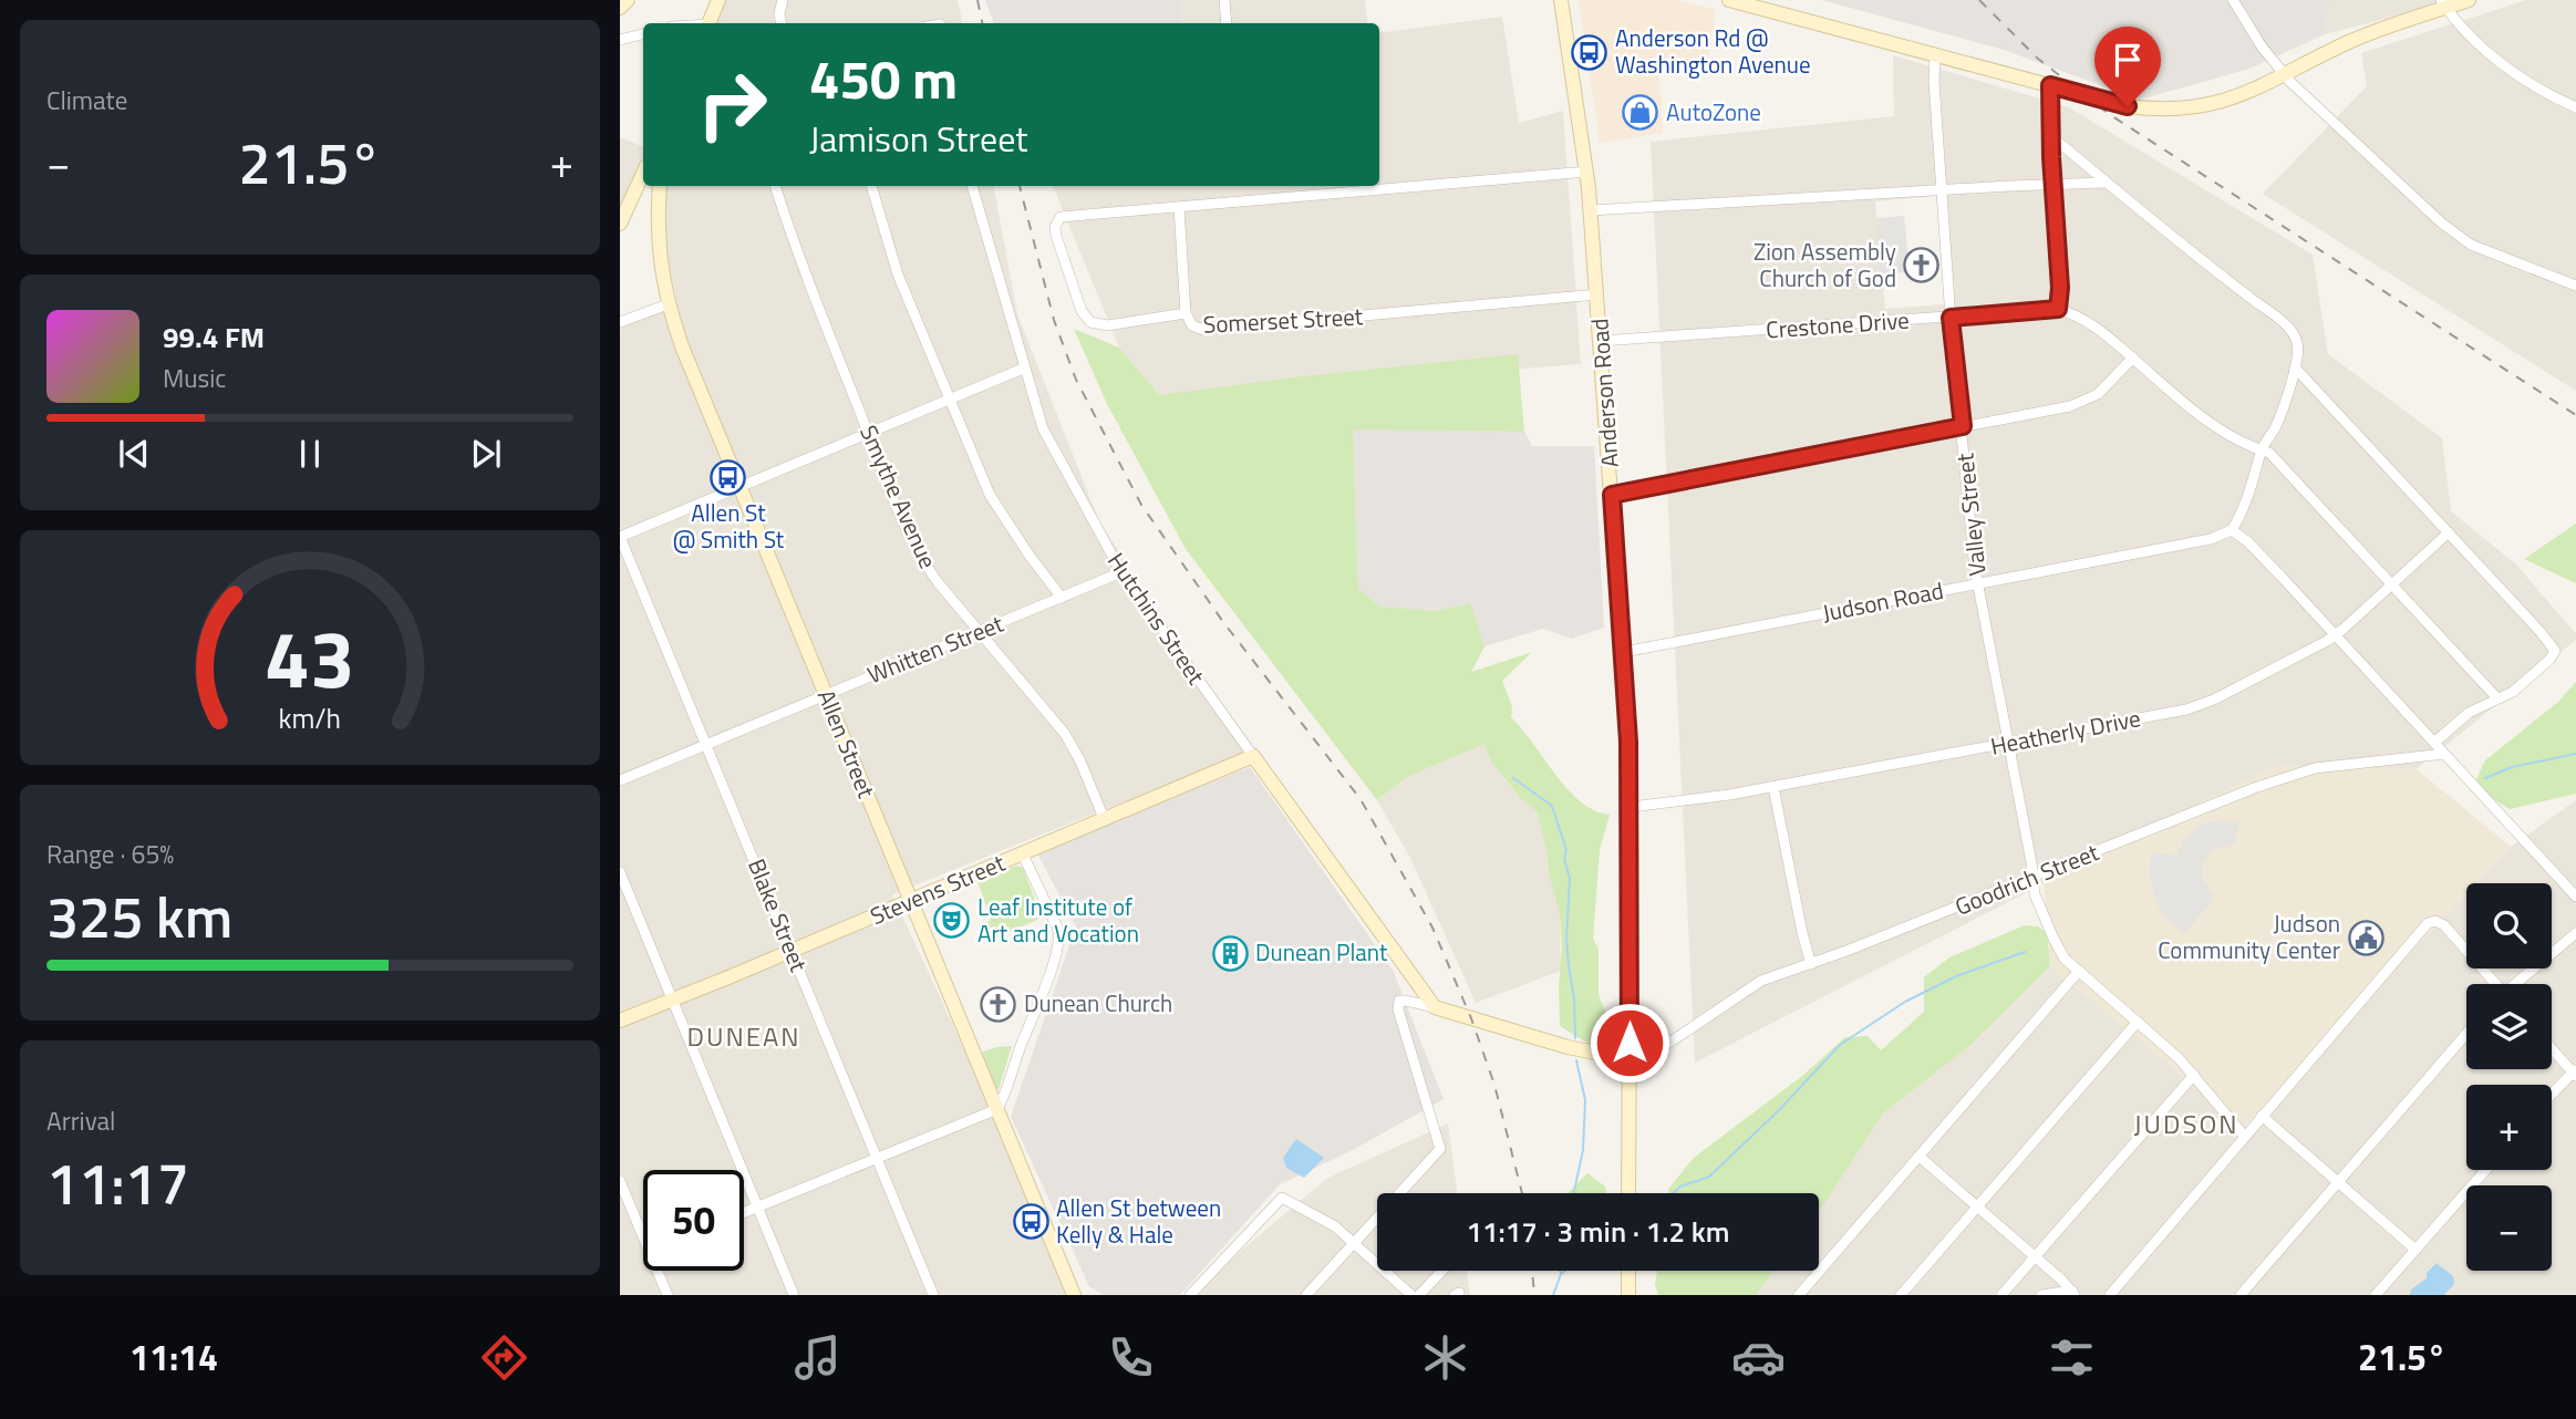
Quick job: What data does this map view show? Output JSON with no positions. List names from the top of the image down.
{
  "streets": {
    "street": [
      "Somerset Street",
      "Crestone Drive",
      "Anderson Road",
      "Smythe Avenue",
      "Valley Street",
      "Judson Road",
      "Hutchins Street",
      "Whitten Street",
      "Heatherly Drive",
      "Allen Street",
      "Goodrich Street",
      "Stevens Street",
      "Blake Street"
    ]
  },
  "crossings": [
    ["Somerset Street", "Anderson Road"],
    ["Crestone Drive", "Anderson Road"],
    ["Crestone Drive", "Valley Street"],
    ["Crestone Drive", "Heatherly Drive"],
    ["Anderson Road", "Judson Road"],
    ["Anderson Road", "Heatherly Drive"],
    ["Anderson Road", "Goodrich Street"],
    ["Smythe Avenue", "Whitten Street"],
    ["Smythe Avenue", "Stevens Street"],
    ["Valley Street", "Judson Road"],
    ["Valley Street", "Heatherly Drive"],
    ["Valley Street", "Goodrich Street"],
    ["Hutchins Street", "Whitten Street"],
    ["Hutchins Street", "Stevens Street"],
    ["Whitten Street", "Allen Street"],
    ["Whitten Street", "Blake Street"],
    ["Allen Street", "Stevens Street"],
    ["Stevens Street", "Blake Street"]
  ],
  "districts": ["DUNEAN", "JUDSON"],
  "places": {
    "bus stop": ["Anderson Rd @ Washington Avenue", "Allen St @ Smith St", "Allen St between Kelly & Hale"],
    "shop": ["AutoZone"],
    "church": ["Zion Assembly Church of God", "Dunean Church"],
    "theatre": ["Leaf Institute of Art and Vocation"],
    "public building": ["Judson Community Center"],
    "building": ["Dunean Plant"]
  },
  "page": {
    "tile": [
      "Climate",
      ["Range · 65%", "325 km"],
      ["Arrival", "11:17"]
    ],
    "turn": ["450 m", "Jamison Street"],
    "heat": ["−", "21.5°", "+"],
    "song": ["99.4 FM", "Music"],
    "map_buttons": ["+", "−"],
    "limit": "50",
    "trip": "11:17 · 3 min · 1.2 km",
    "tabs": ["11:14", "21.5°"],
    "gauge": ["43", "km/h"]
  }
}
